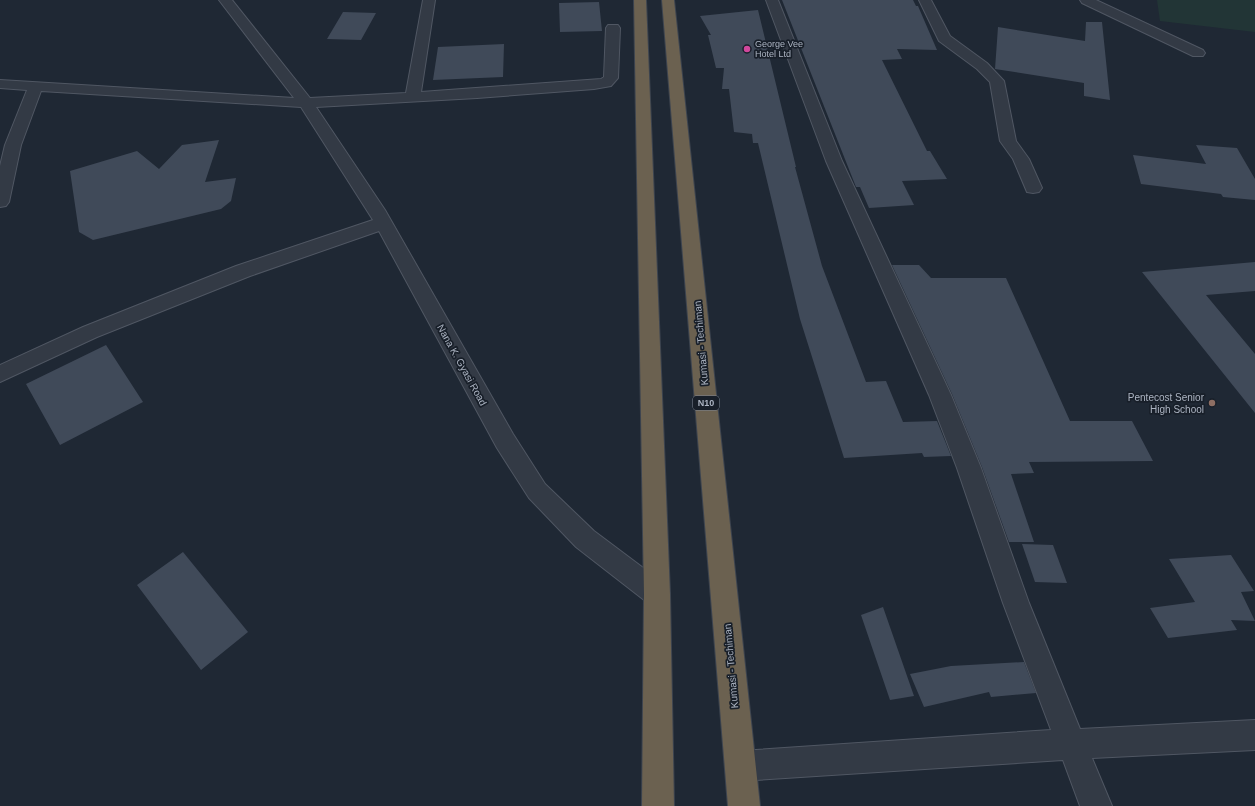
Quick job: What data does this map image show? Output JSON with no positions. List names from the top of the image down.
{
  "streets": {
    "highway": ["Kumasi - Techiman", "N10"],
    "street": ["Nana K. Gyasi Road"]
  },
  "places": ["George Vee Hotel Ltd", "Pentecost Senior High School"]
}
